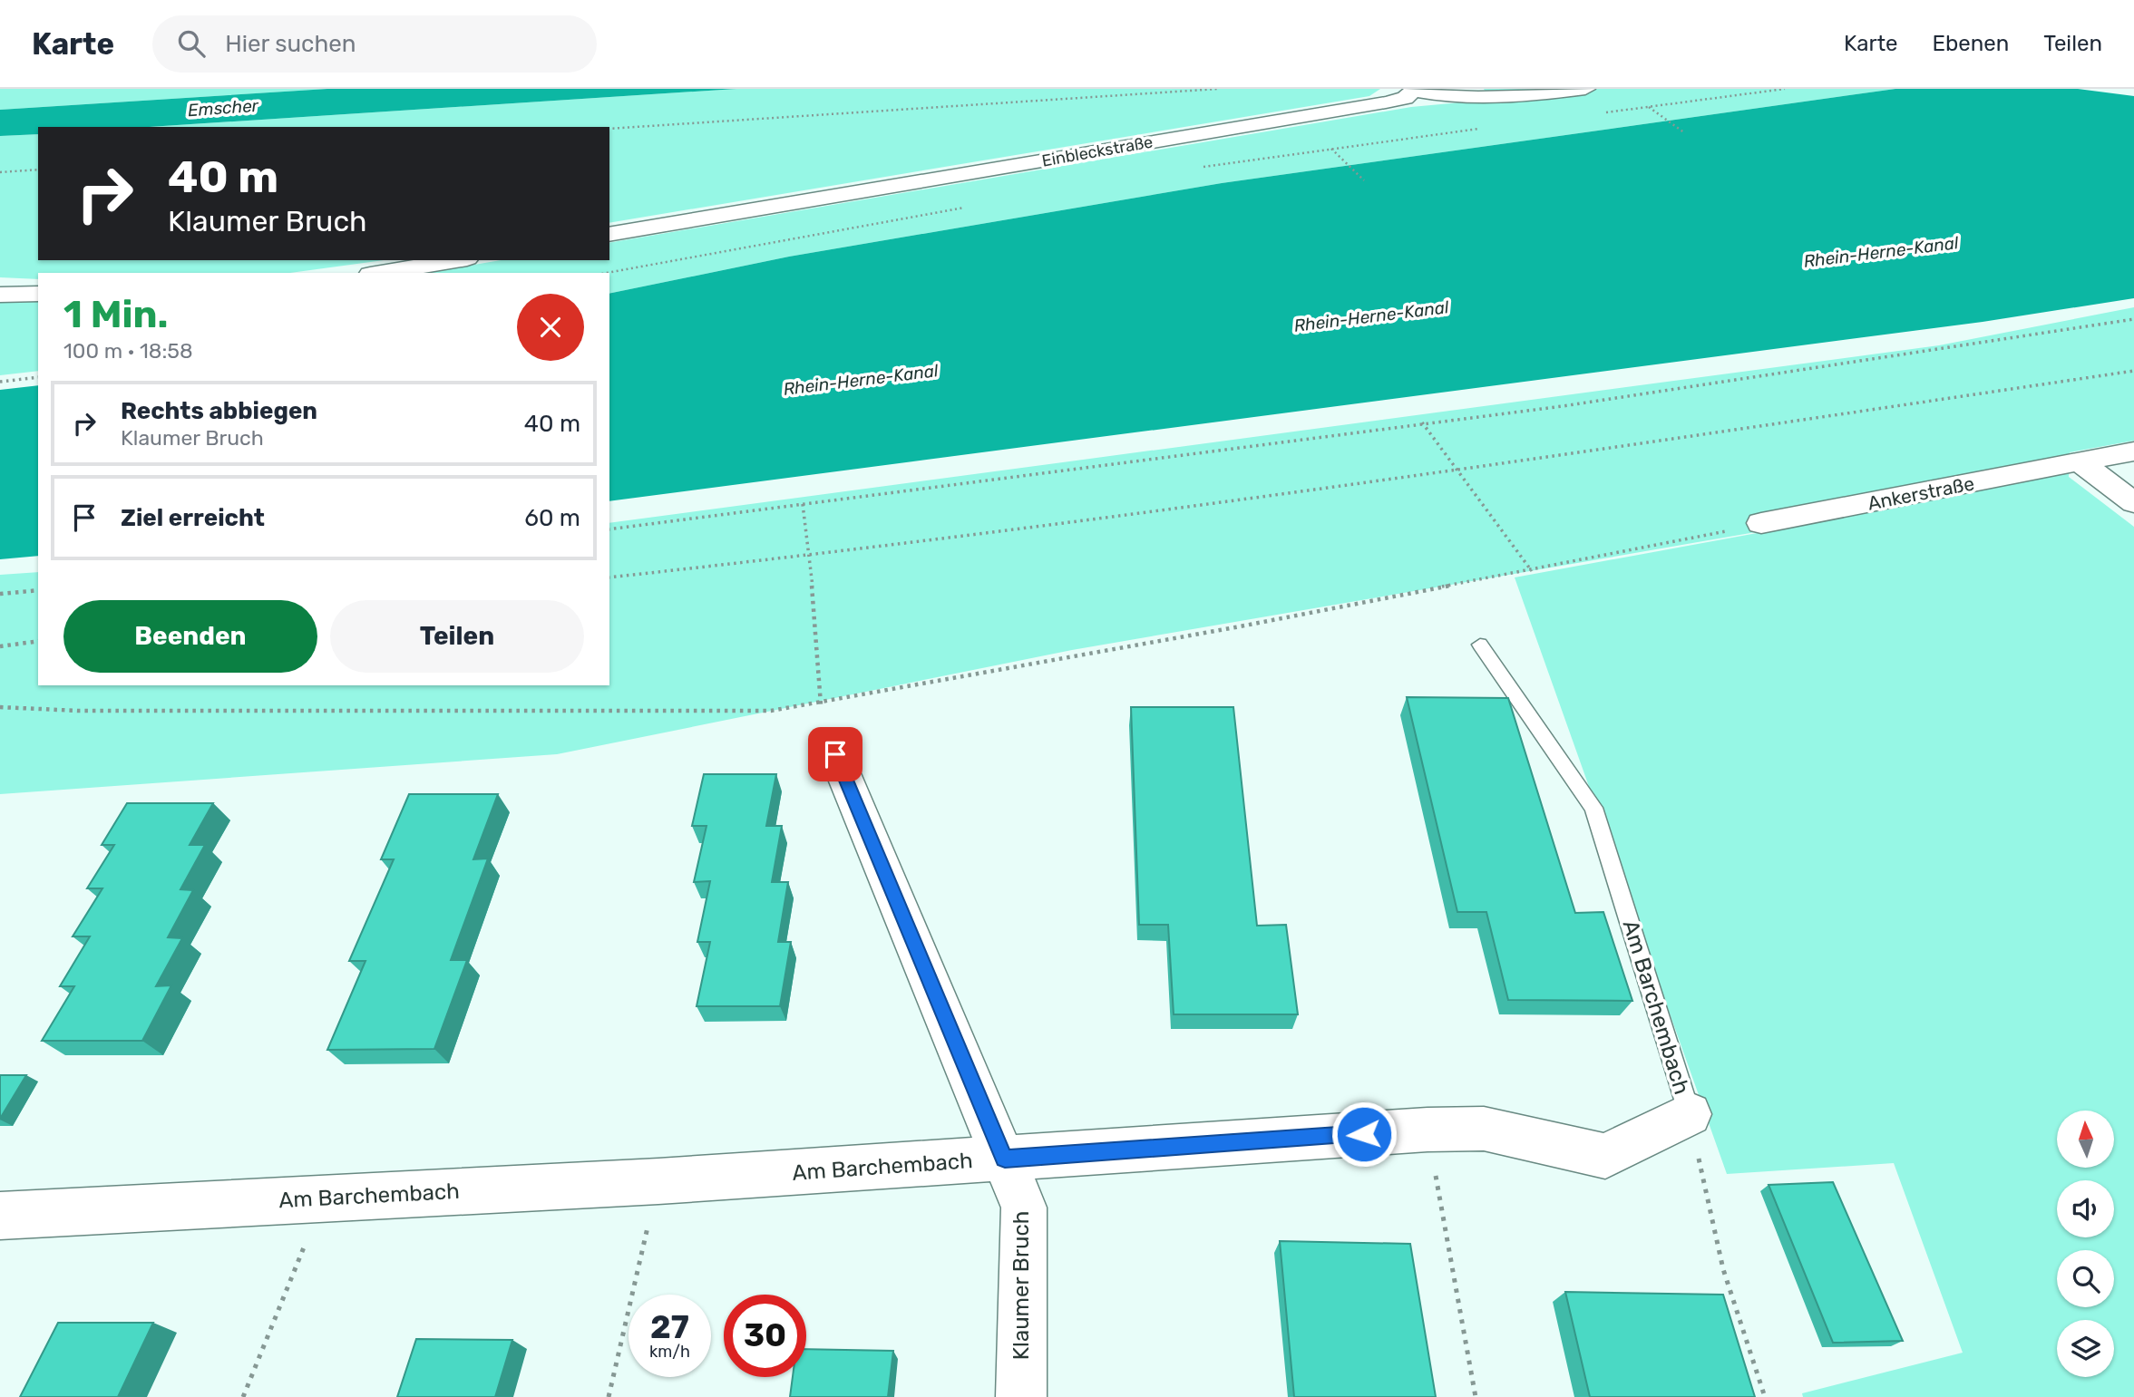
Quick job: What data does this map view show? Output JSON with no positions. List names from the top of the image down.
{
  "streets": {
    "street": [
      "Einbleckstraße",
      "Ankerstraße",
      "Am Barchembach",
      "Klaumer Bruch"
    ]
  },
  "crossings": [
    ["Am Barchembach", "Klaumer Bruch"]
  ],
  "water": ["Emscher", "Rhein-Herne-Kanal"],
  "north": "top",
  "page": {
    "header": "Karte",
    "search": "Hier suchen",
    "nav": ["Karte", "Ebenen", "Teilen"],
    "turn": ["40 m", "Klaumer Bruch"],
    "heading": ["1 Min.", "100 m · 18:58"],
    "list": [
      {
        "name": "Rechts abbiegen",
        "note": "Klaumer Bruch",
        "value": "40 m"
      },
      {
        "name": "Ziel erreicht",
        "value": "60 m"
      }
    ],
    "buttons": ["Beenden", "Teilen"],
    "speed": "27 km/h",
    "limit": "30"
  }
}
